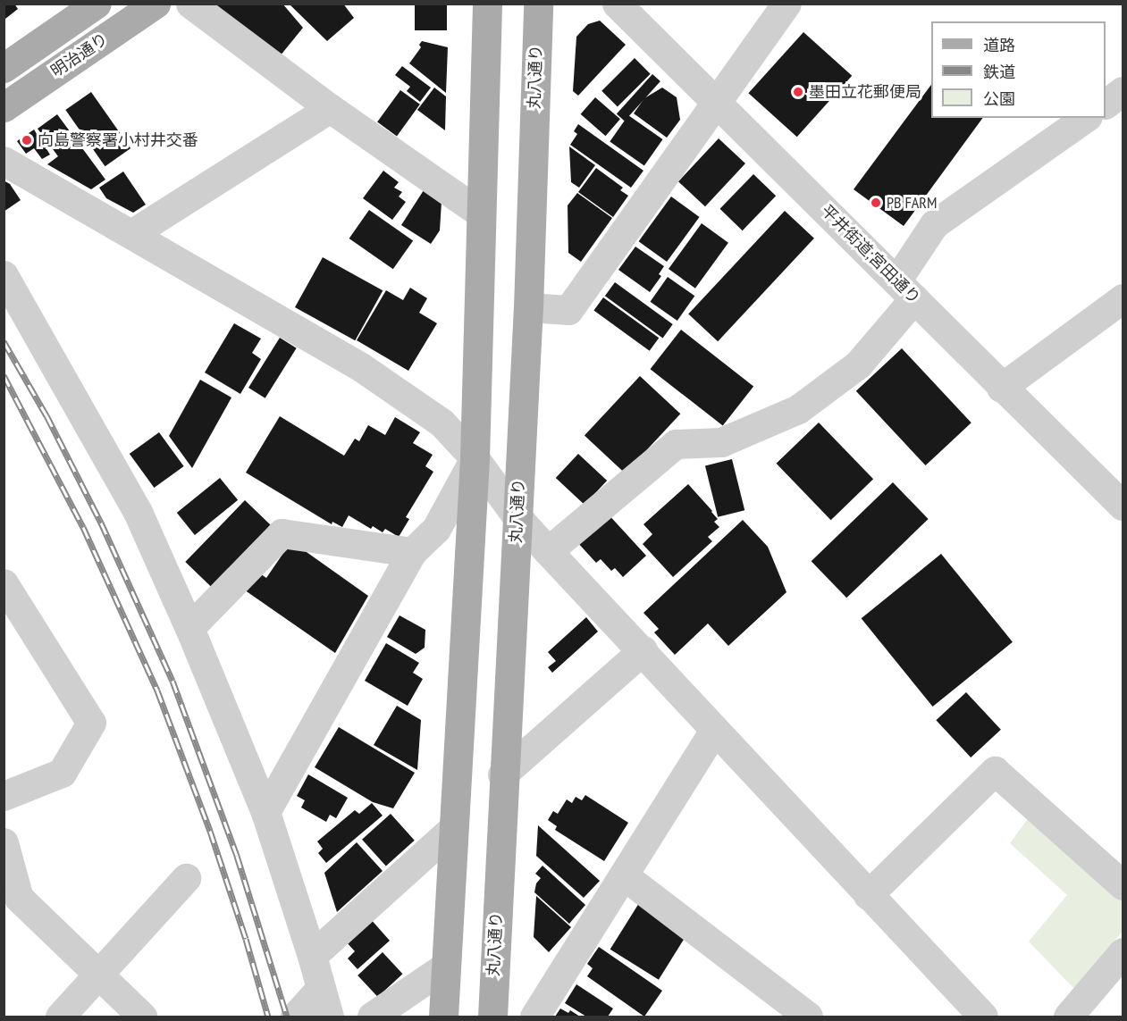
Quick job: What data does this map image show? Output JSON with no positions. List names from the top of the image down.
{
  "streets": {
    "main road": ["明治通り", "丸八通り"],
    "street": ["平井街道;宮田通り"]
  },
  "places": ["墨田立花郵便局", "向島警察署小村井交番", "PB FARM"],
  "legend": ["道路", "鉄道", "公園"]
}
